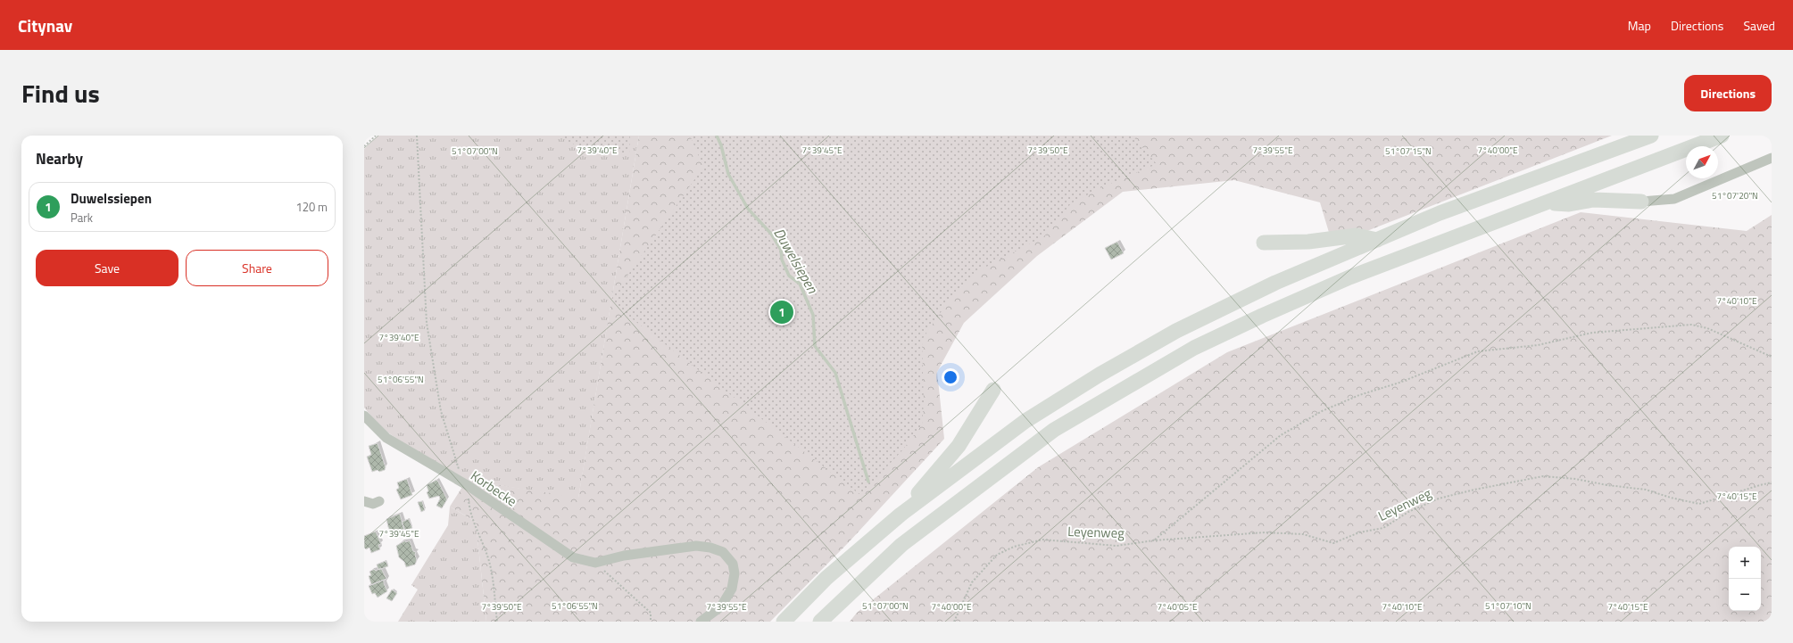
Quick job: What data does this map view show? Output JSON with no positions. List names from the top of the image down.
{
  "streets": {
    "street": ["Korbecke"],
    "path": ["Leyenweg"]
  },
  "water": ["Duwelsiepen"],
  "north": "top right",
  "page": {
    "header": "Citynav",
    "nav": ["Map", "Directions", "Saved"],
    "title": "Find us",
    "buttons": [
      "Directions",
      ["Save", "Share"]
    ],
    "heading": "Nearby",
    "list": [
      {
        "mark": "1",
        "name": "Duwelssiepen",
        "note": "Park",
        "value": "120 m"
      }
    ],
    "pins": "1",
    "map_buttons": ["+", "−"]
  },
  "coordinates": [
    "7°39'40\"E",
    "7°39'45\"E",
    "7°39'50\"E",
    "7°39'55\"E",
    "7°40'00\"E",
    "51°07'00\"N",
    "51°07'15\"N",
    "51°07'20\"N",
    "7°40'10\"E",
    "51°06'55\"N",
    "7°40'15\"E",
    "51°07'10\"N",
    "7°40'05\"E"
  ]
}
